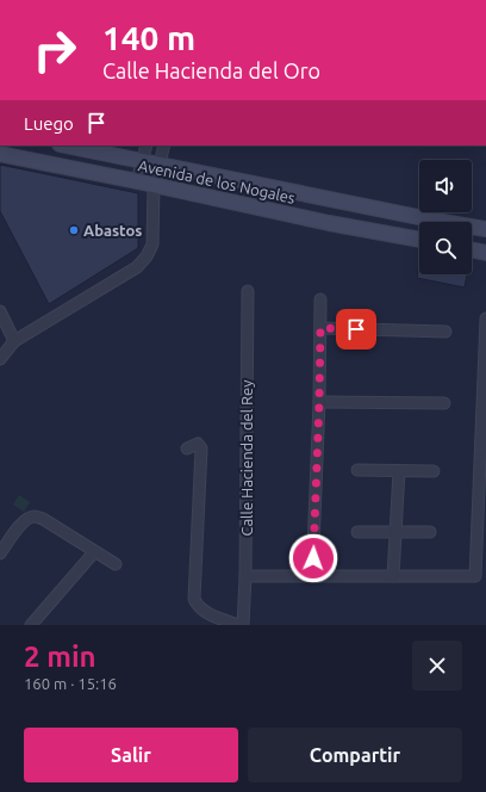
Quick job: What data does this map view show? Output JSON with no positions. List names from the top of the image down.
{
  "streets": {
    "main road": ["Avenida de los Nogales"],
    "street": ["Calle Hacienda del Rey"]
  },
  "places": ["Abastos"],
  "page": {
    "turn": ["140 m", "Calle Hacienda del Oro"],
    "then": "Luego",
    "heading": ["2 min", "160 m · 15:16"],
    "buttons": ["Salir", "Compartir"]
  }
}
